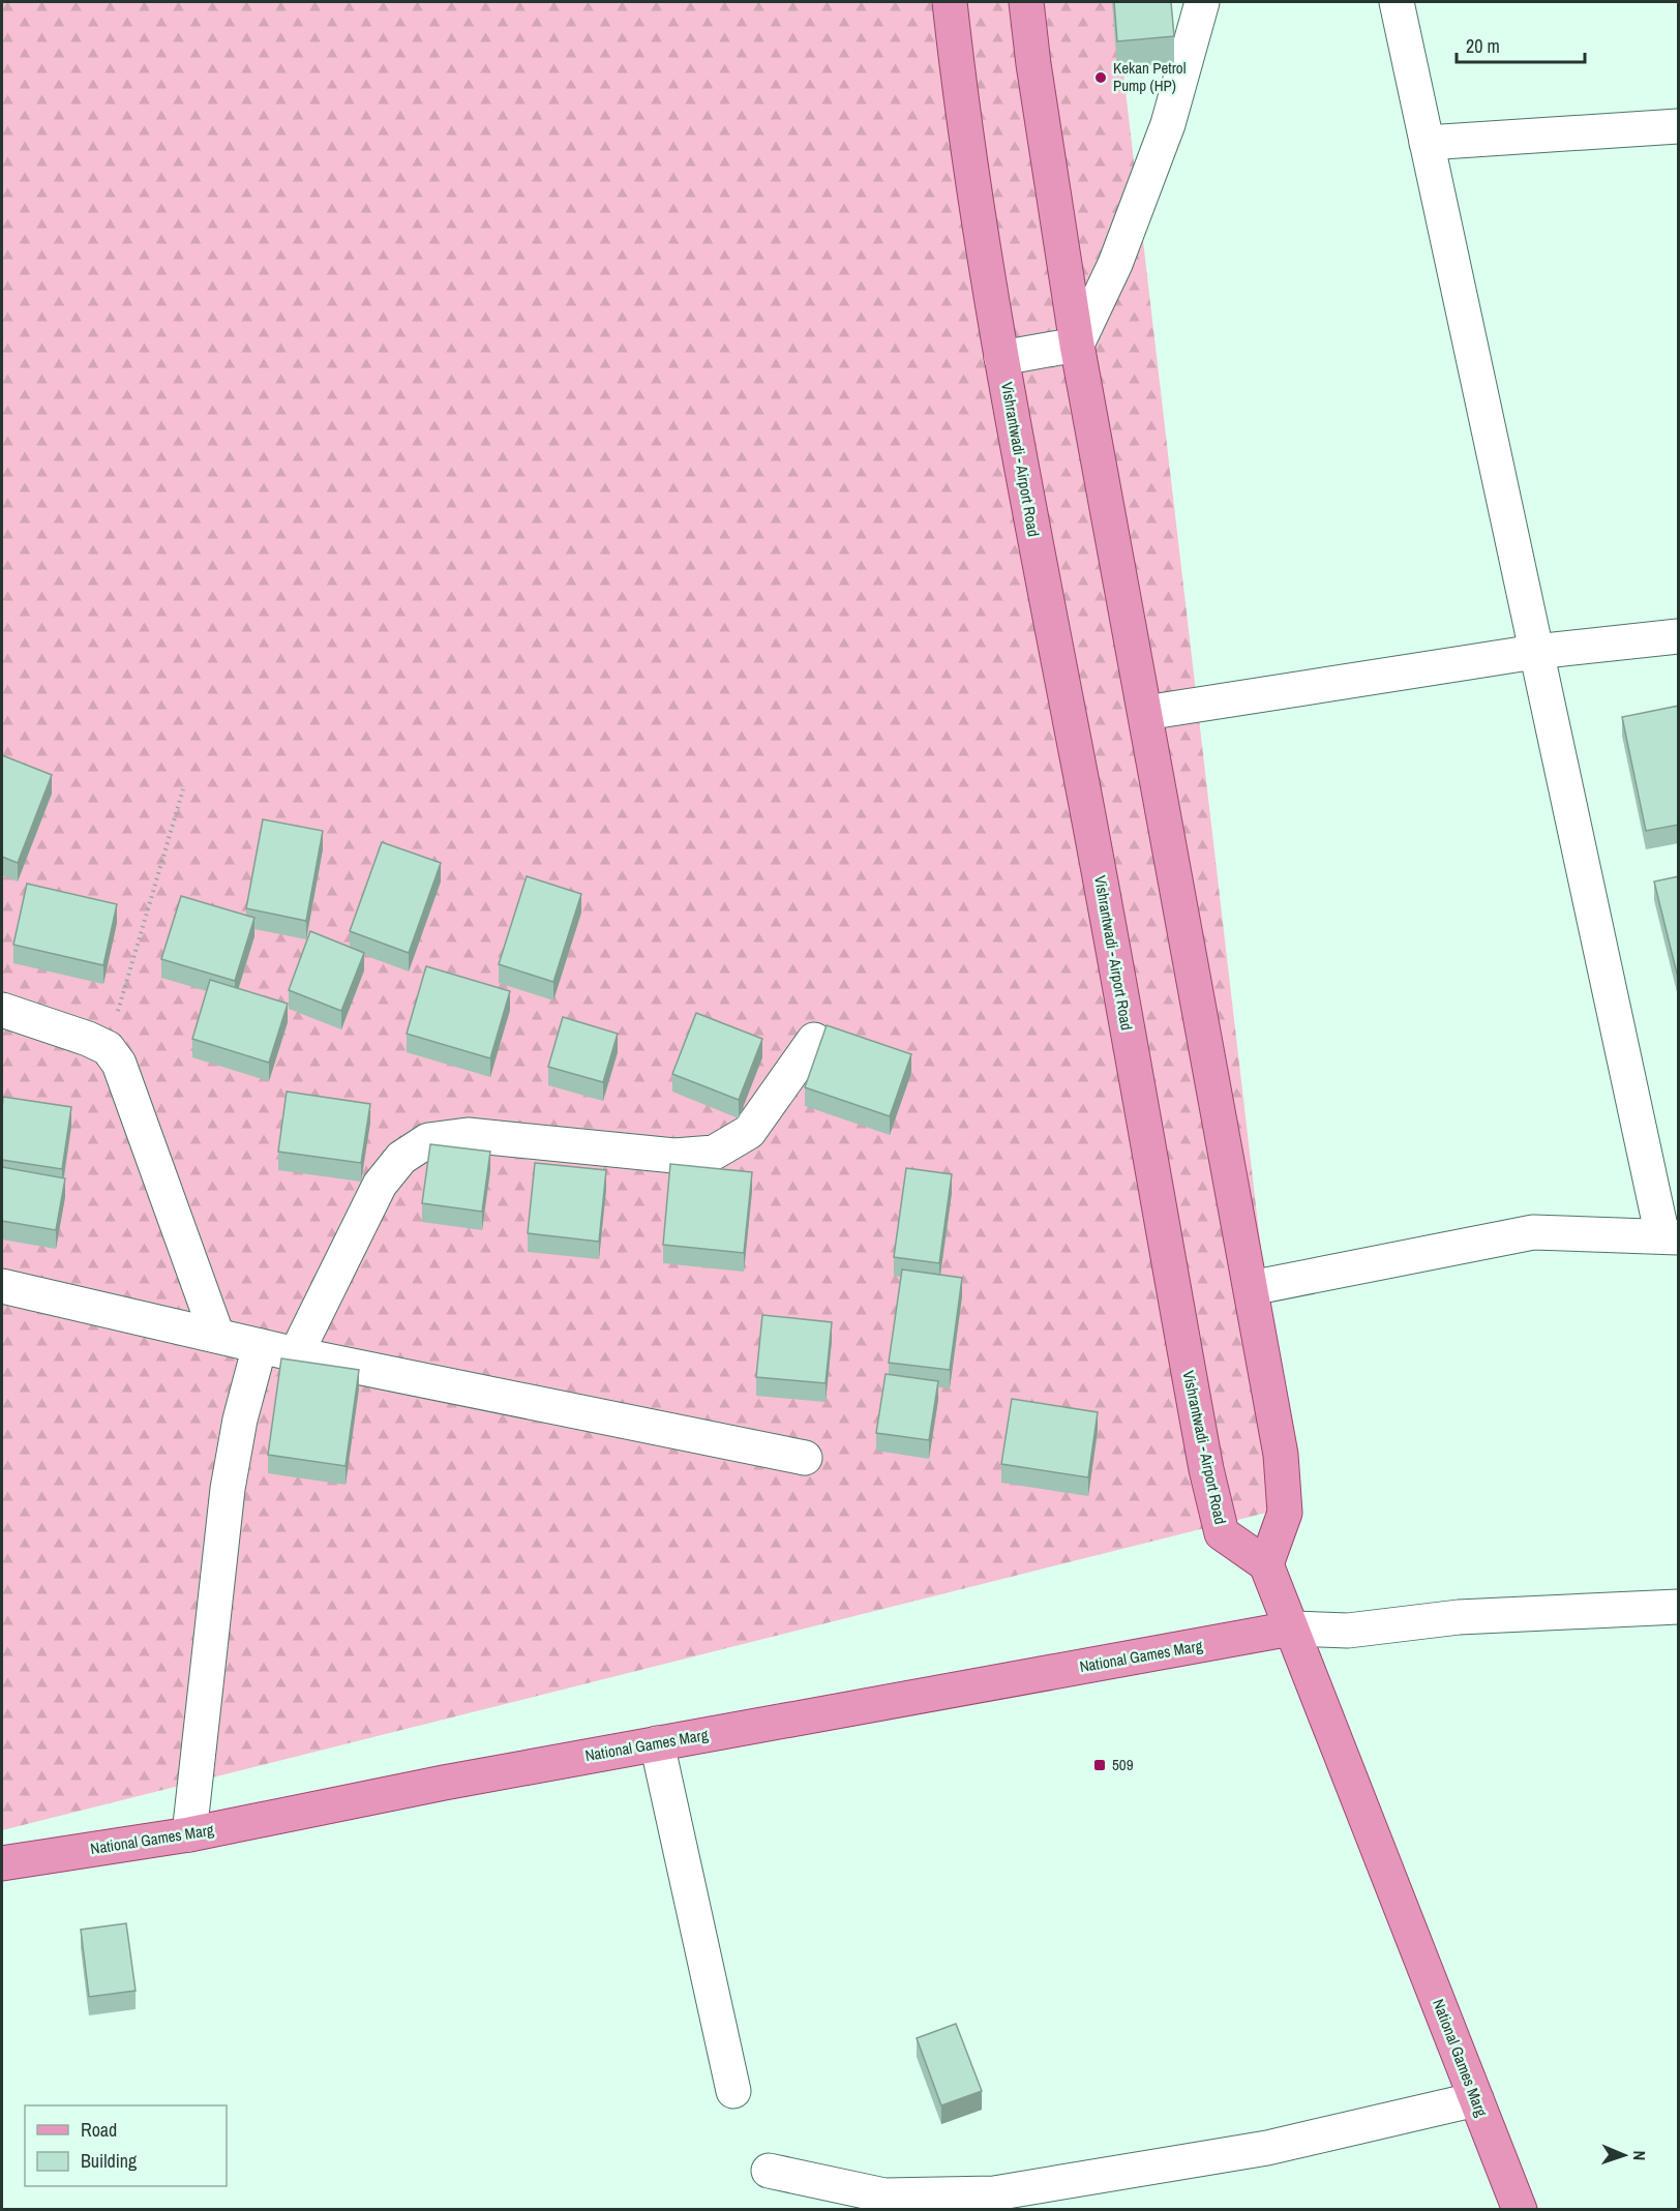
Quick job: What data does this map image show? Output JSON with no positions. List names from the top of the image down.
{
  "streets": {
    "main road": ["Vishrantwadi - Airport Road", "National Games Marg"]
  },
  "crossings": [
    ["Vishrantwadi - Airport Road", "National Games Marg"]
  ],
  "places": {
    "other": ["Kekan Petrol Pump (HP)"],
    "transit": ["509"]
  },
  "legend": ["Road", "Building"],
  "scale_bar": "20 m",
  "north": "right"
}
